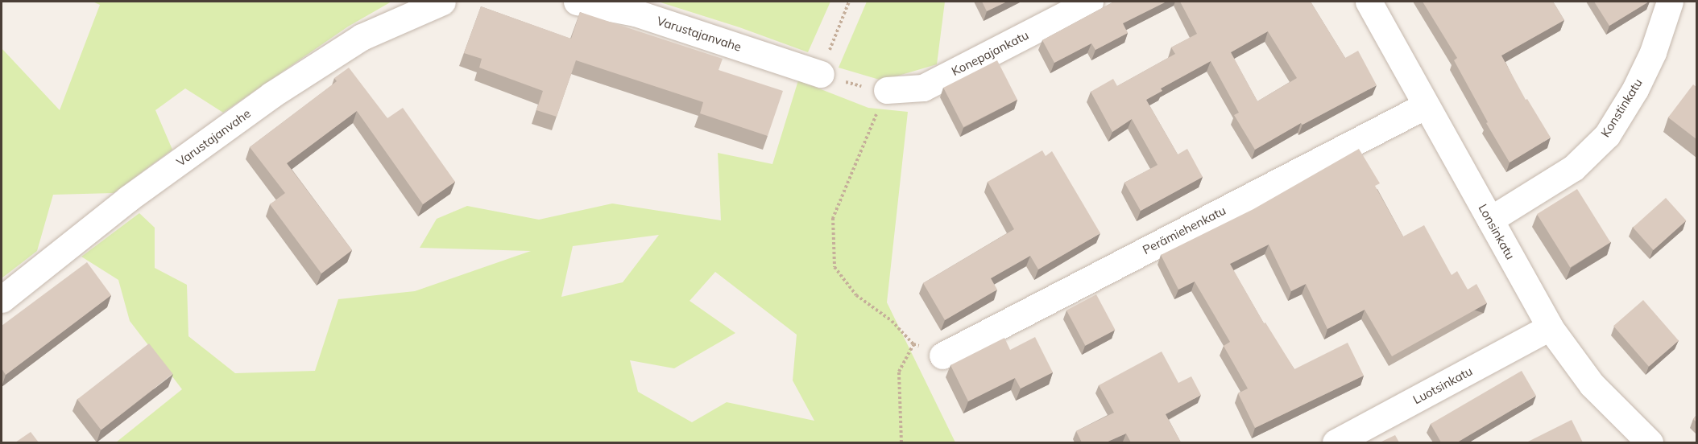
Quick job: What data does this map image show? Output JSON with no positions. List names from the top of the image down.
{
  "streets": {
    "street": [
      "Varustajanvahe",
      "Konepajankatu",
      "Konstinkatu",
      "Perämiehenkatu",
      "Lonsinkatu",
      "Luotsinkatu"
    ]
  },
  "crossings": [
    ["Konstinkatu", "Lonsinkatu"],
    ["Perämiehenkatu", "Lonsinkatu"],
    ["Lonsinkatu", "Luotsinkatu"]
  ]
}
